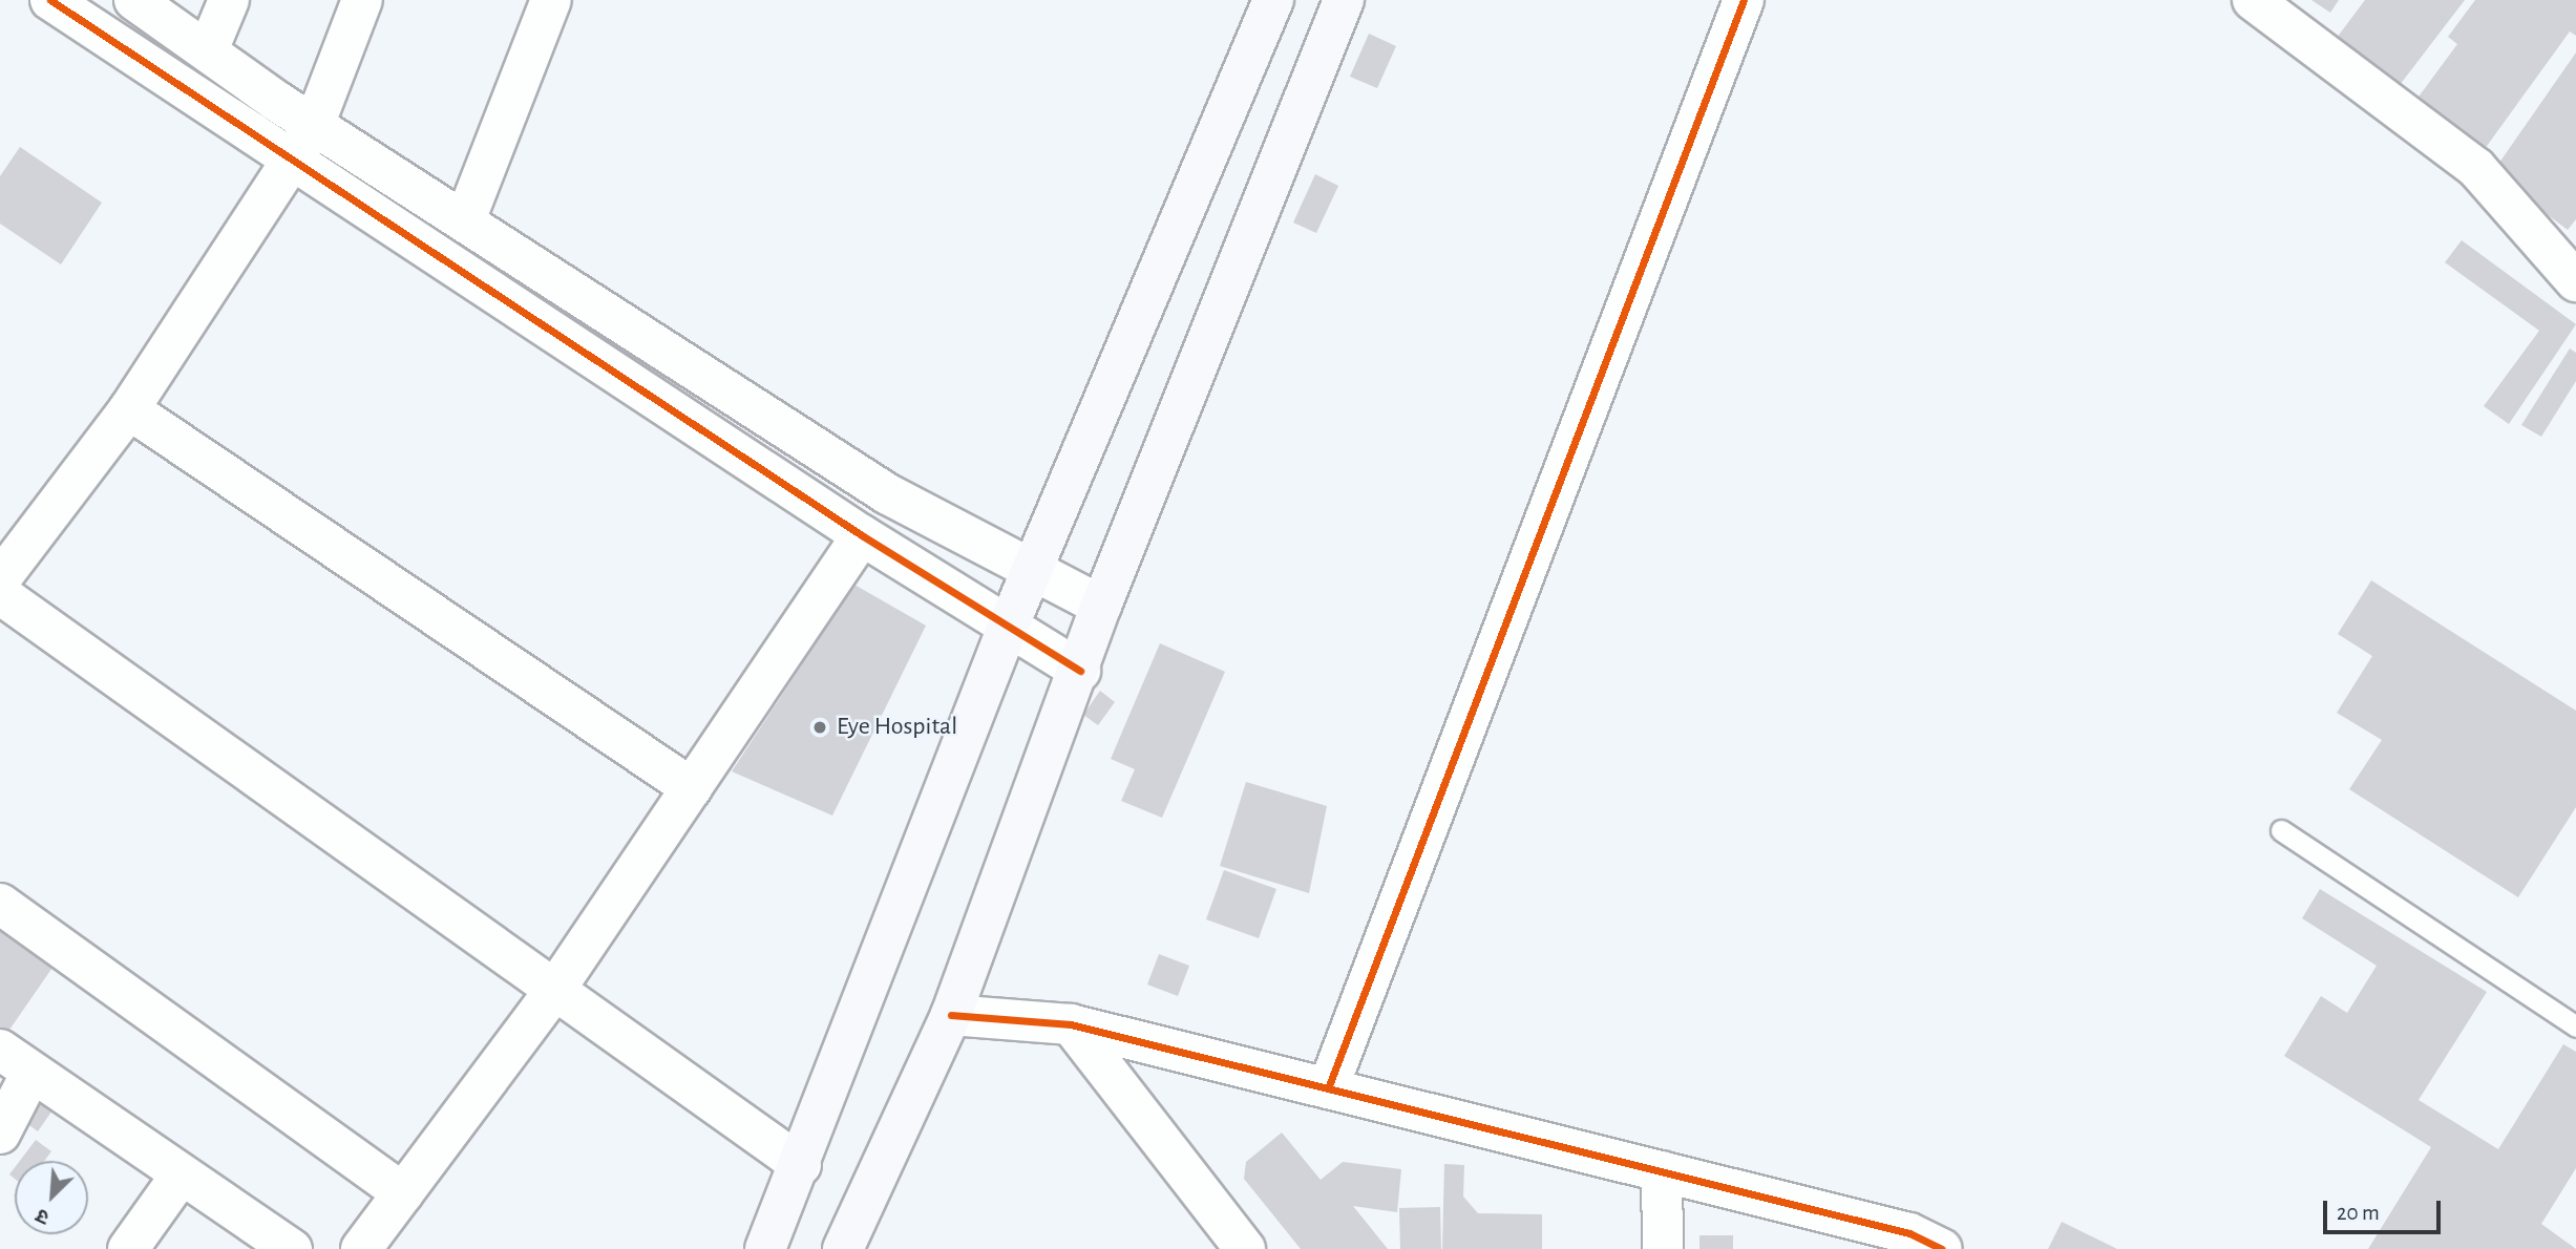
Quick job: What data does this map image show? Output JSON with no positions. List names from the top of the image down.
{
  "places": ["Eye Hospital"],
  "scale_bar": "20 m",
  "north": "bottom left"
}
